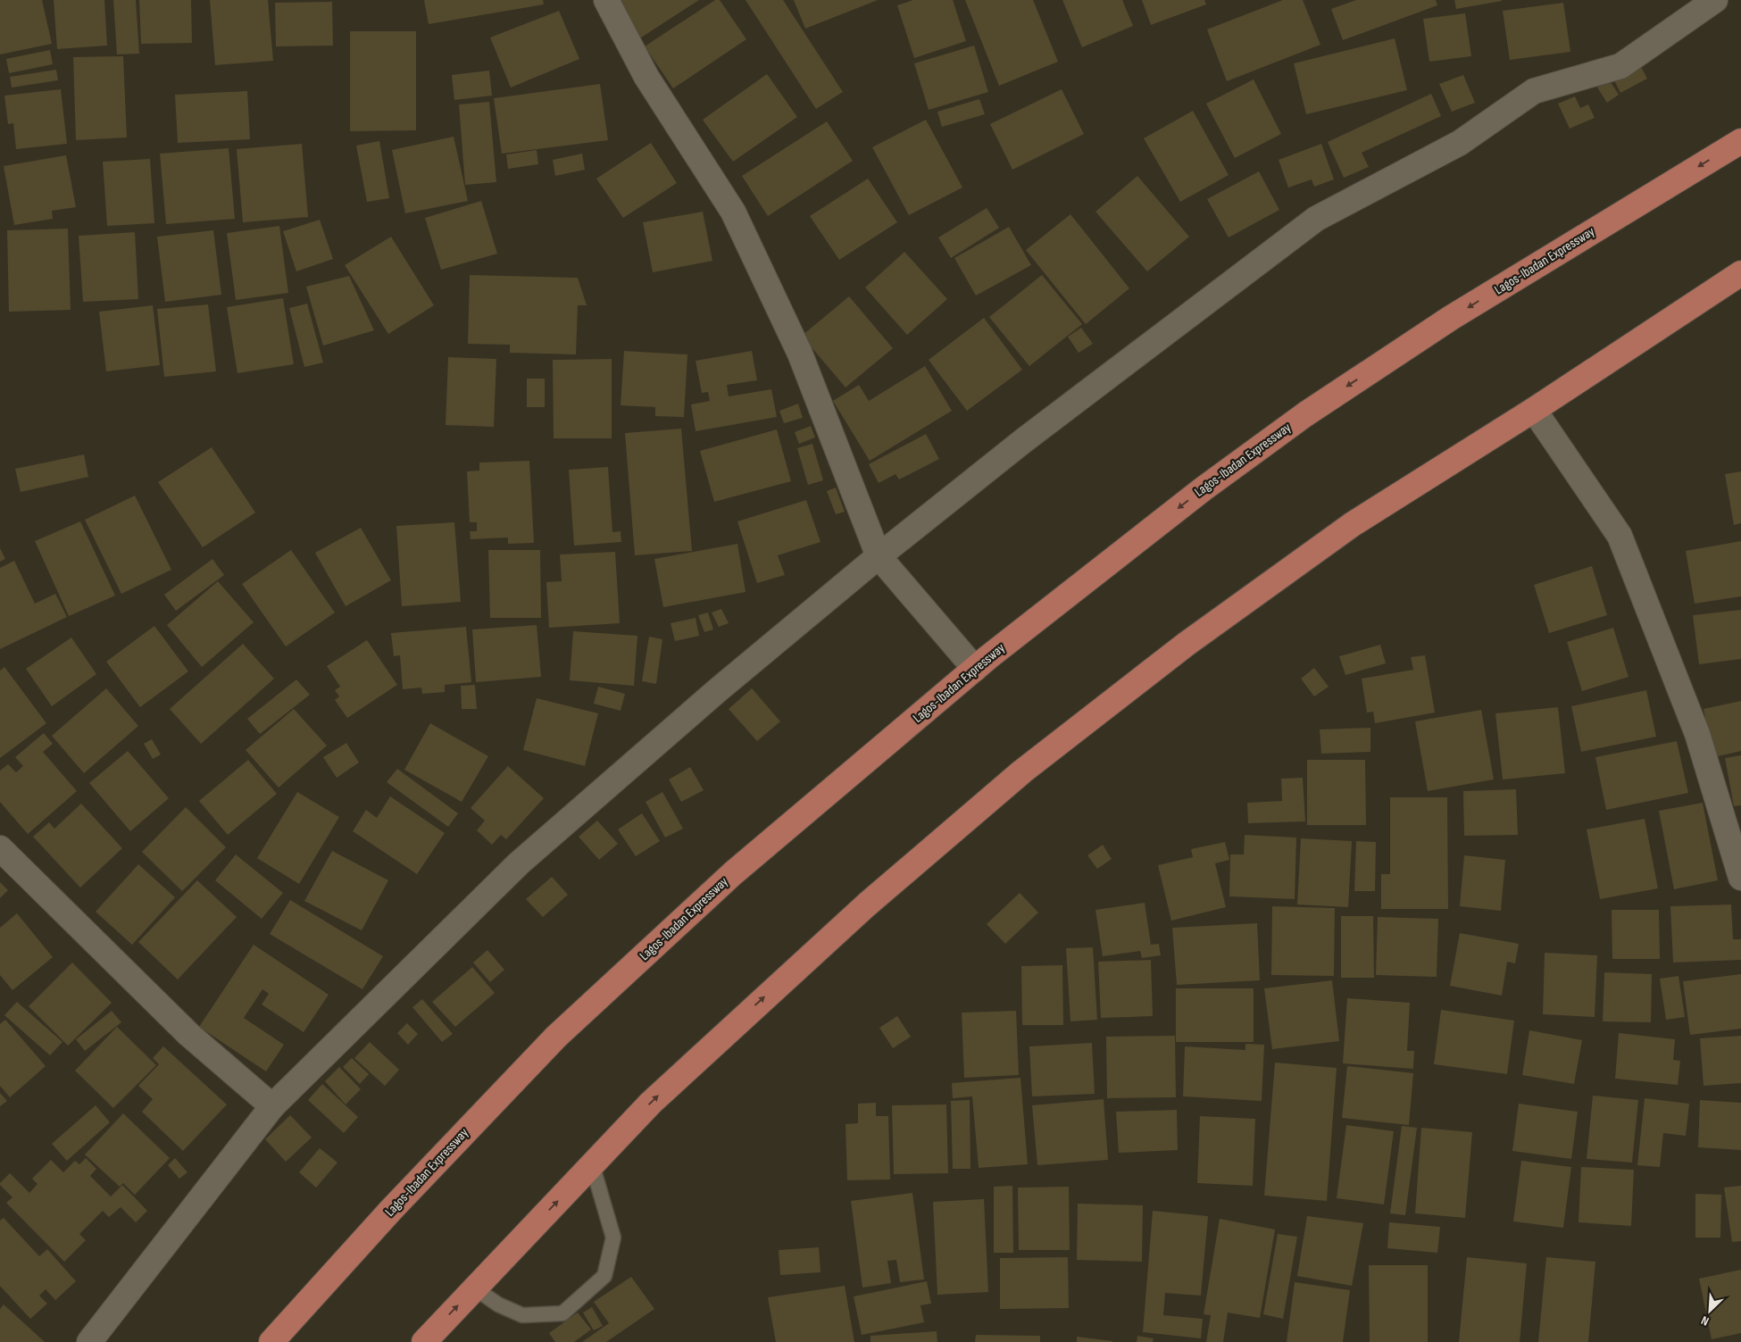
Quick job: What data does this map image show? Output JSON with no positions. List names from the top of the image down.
{
  "streets": {
    "highway": ["Lagos-Ibadan Expressway"]
  },
  "north": "bottom left"
}
